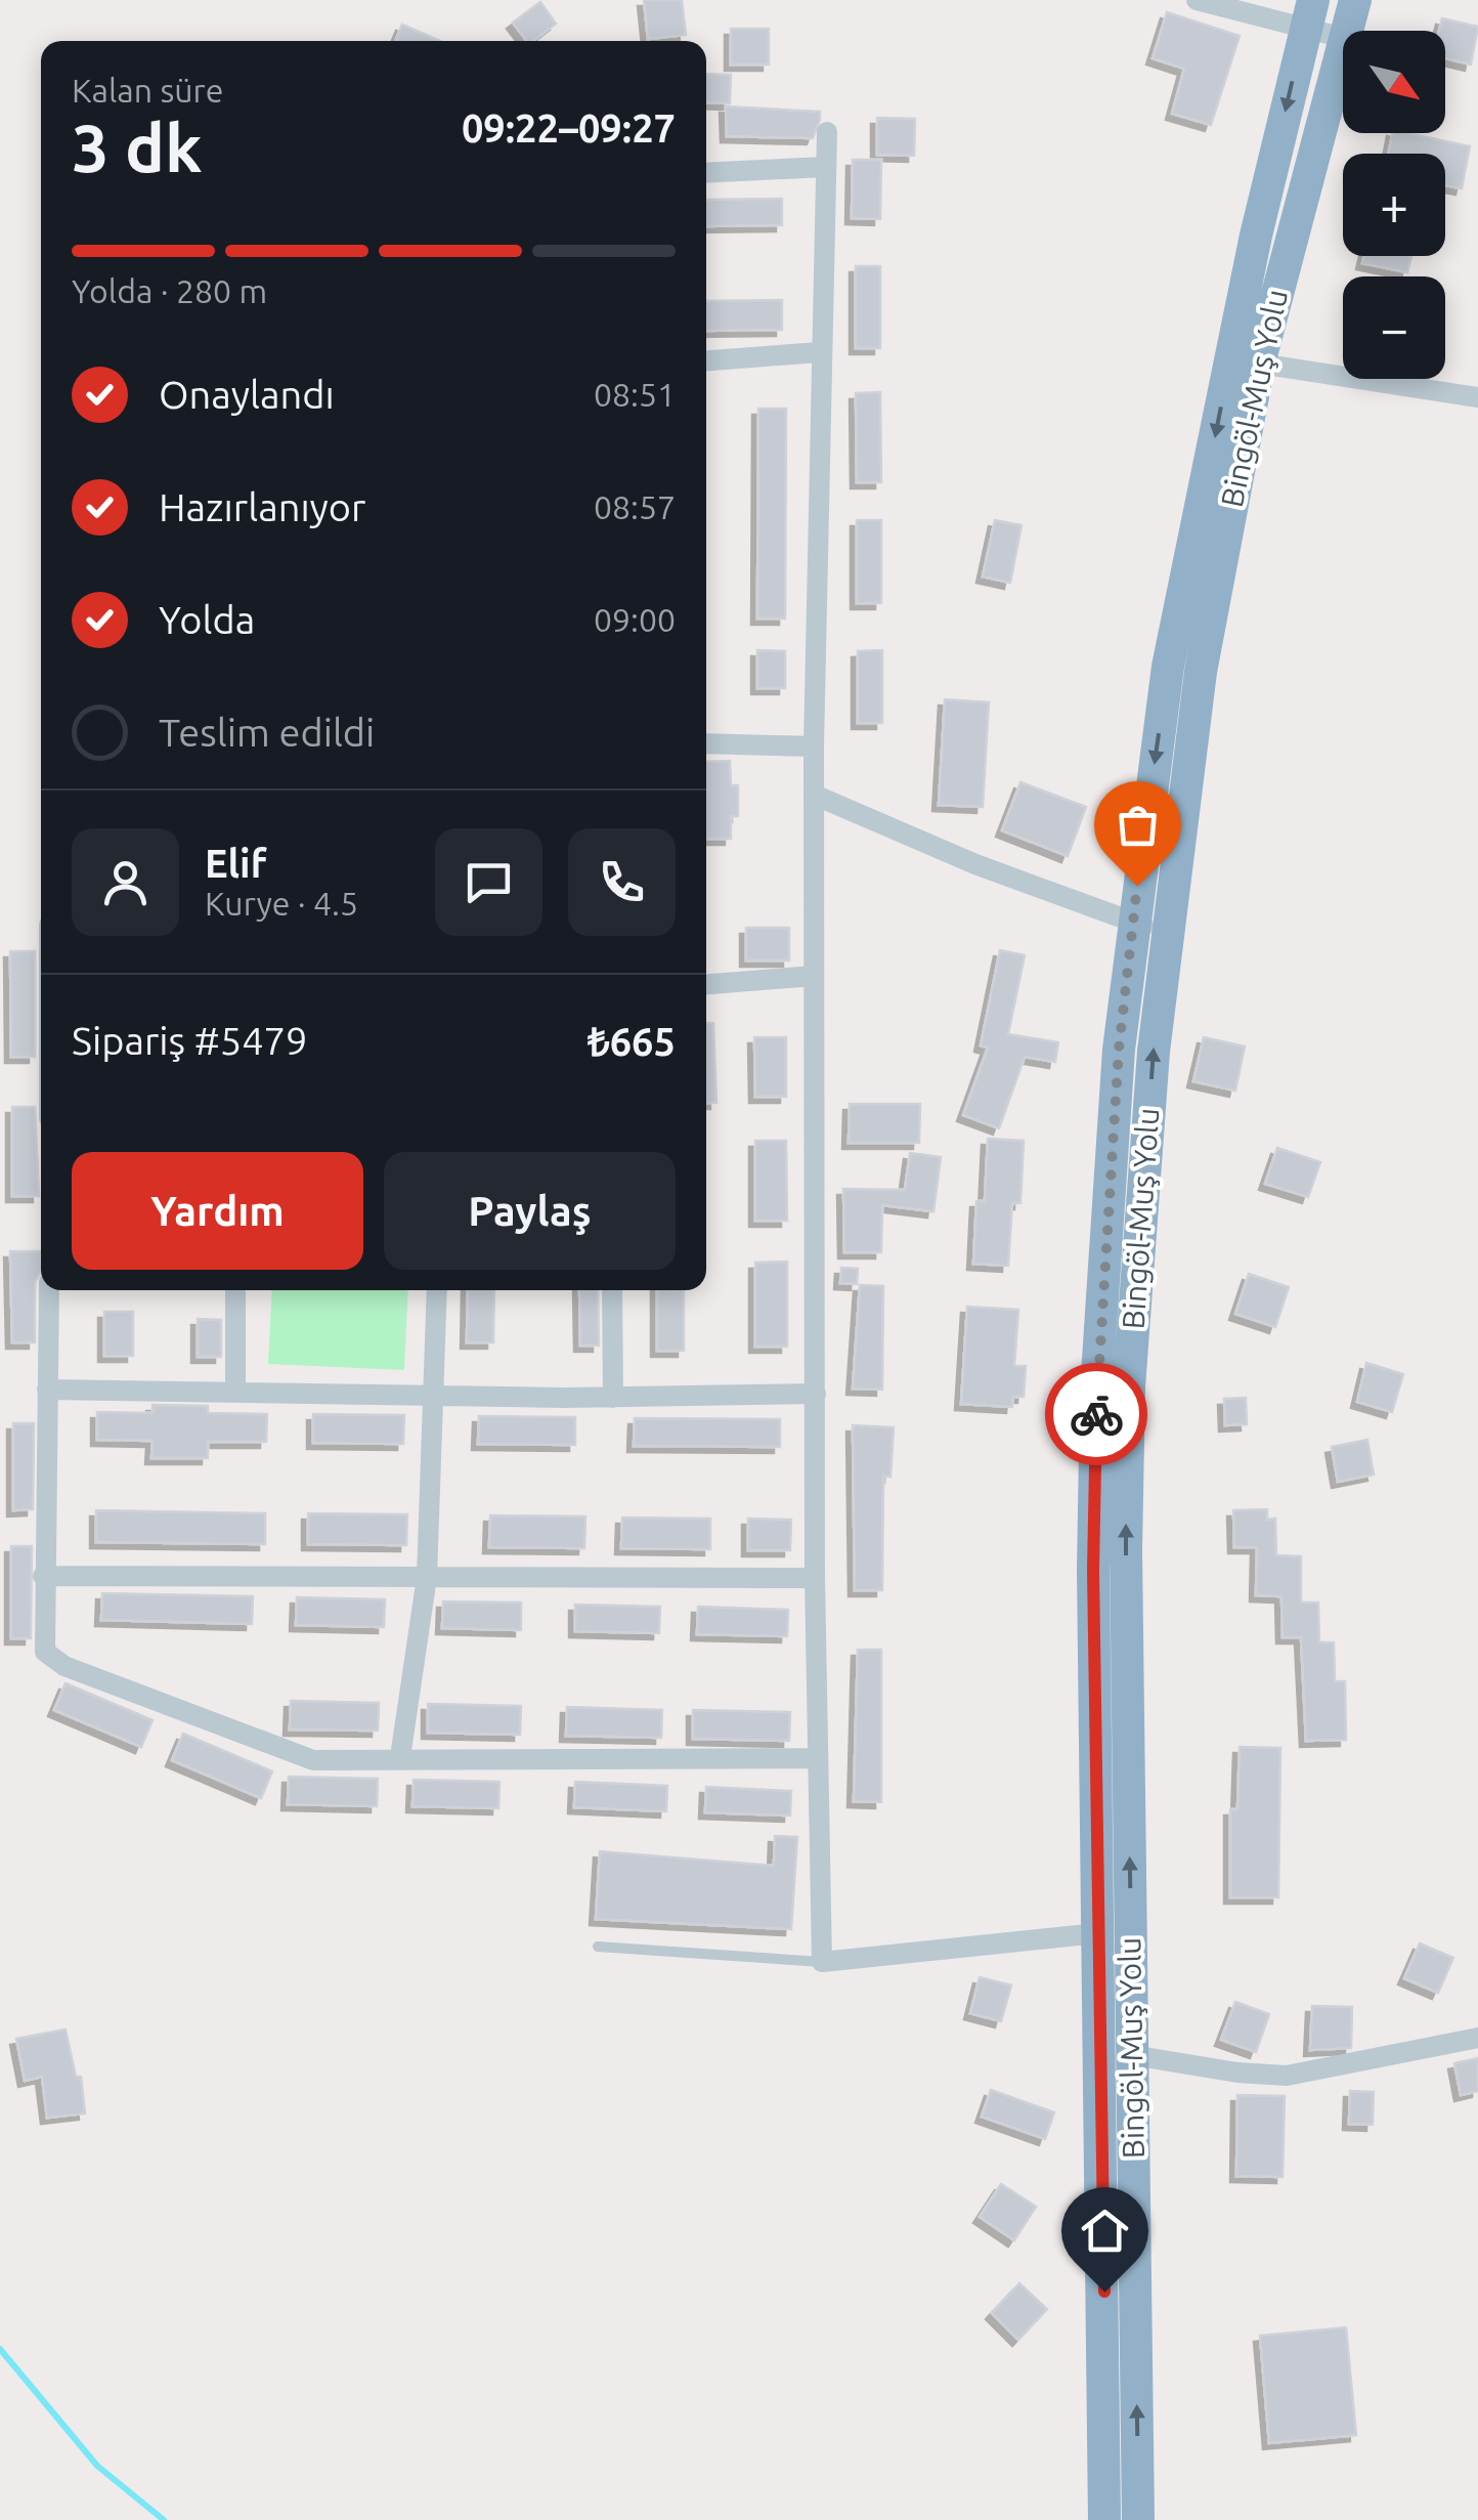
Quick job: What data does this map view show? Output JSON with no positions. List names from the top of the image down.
{
  "streets": {
    "highway": ["Bingöl-Muş Yolu"]
  },
  "north": "bottom right",
  "page": {
    "map_buttons": ["+", "−"],
    "heading": ["3 dk", "Kalan süre", "09:22–09:27"],
    "panel": [
      "Elif",
      "Kurye · 4.5",
      "Sipariş #5479",
      "₺665"
    ],
    "bar": "Yolda · 280 m",
    "list": [
      ["Onaylandı", "08:51"],
      ["Hazırlanıyor", "08:57"],
      ["Yolda", "09:00"],
      "Teslim edildi"
    ],
    "buttons": ["Yardım", "Paylaş"]
  }
}
